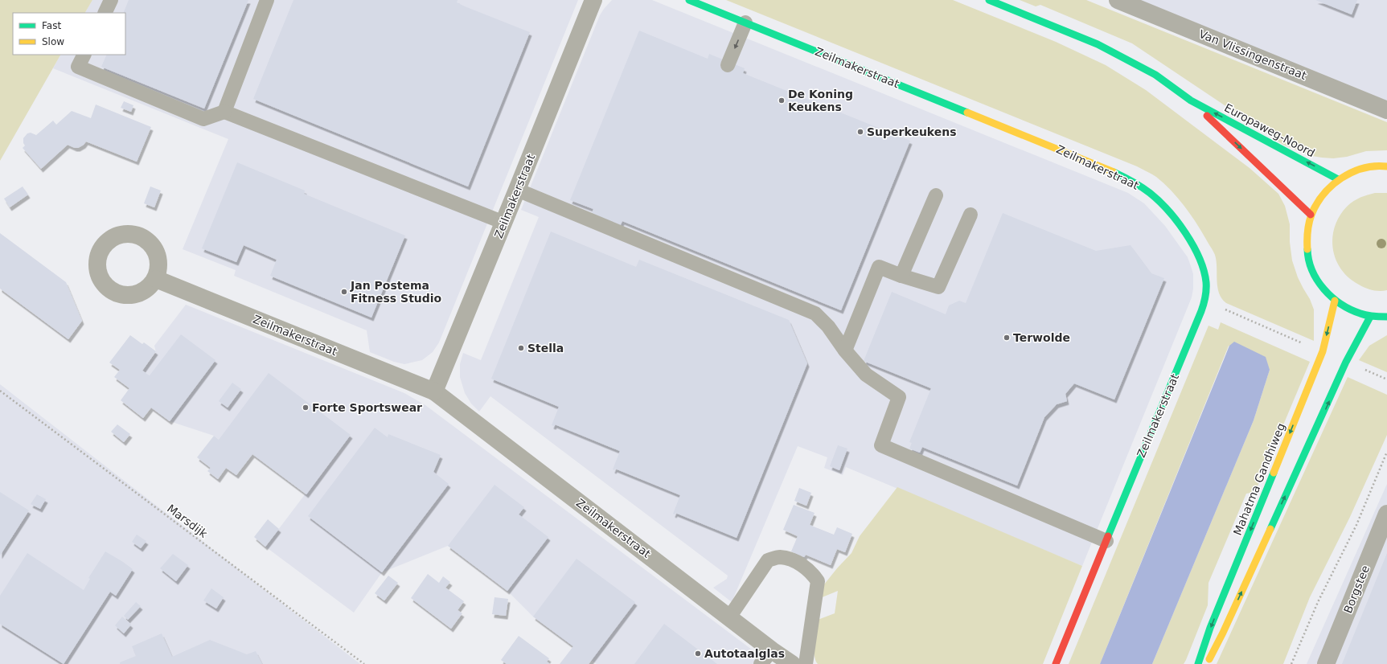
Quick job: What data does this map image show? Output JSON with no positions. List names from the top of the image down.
{
  "streets": {
    "street": [
      "Van Vlissingenstraat",
      "Zeilmakerstraat",
      "Europaweg-Noord",
      "Mahatma Gandhiweg",
      "Borgstee"
    ],
    "path": ["Marsdijk"]
  },
  "places": [
    "De Koning Keukens",
    "Superkeukens",
    "Jan Postema Fitness Studio",
    "Terwolde",
    "Stella",
    "Forte Sportswear",
    "Autotaalglas"
  ],
  "legend": ["Fast", "Slow"]
}
